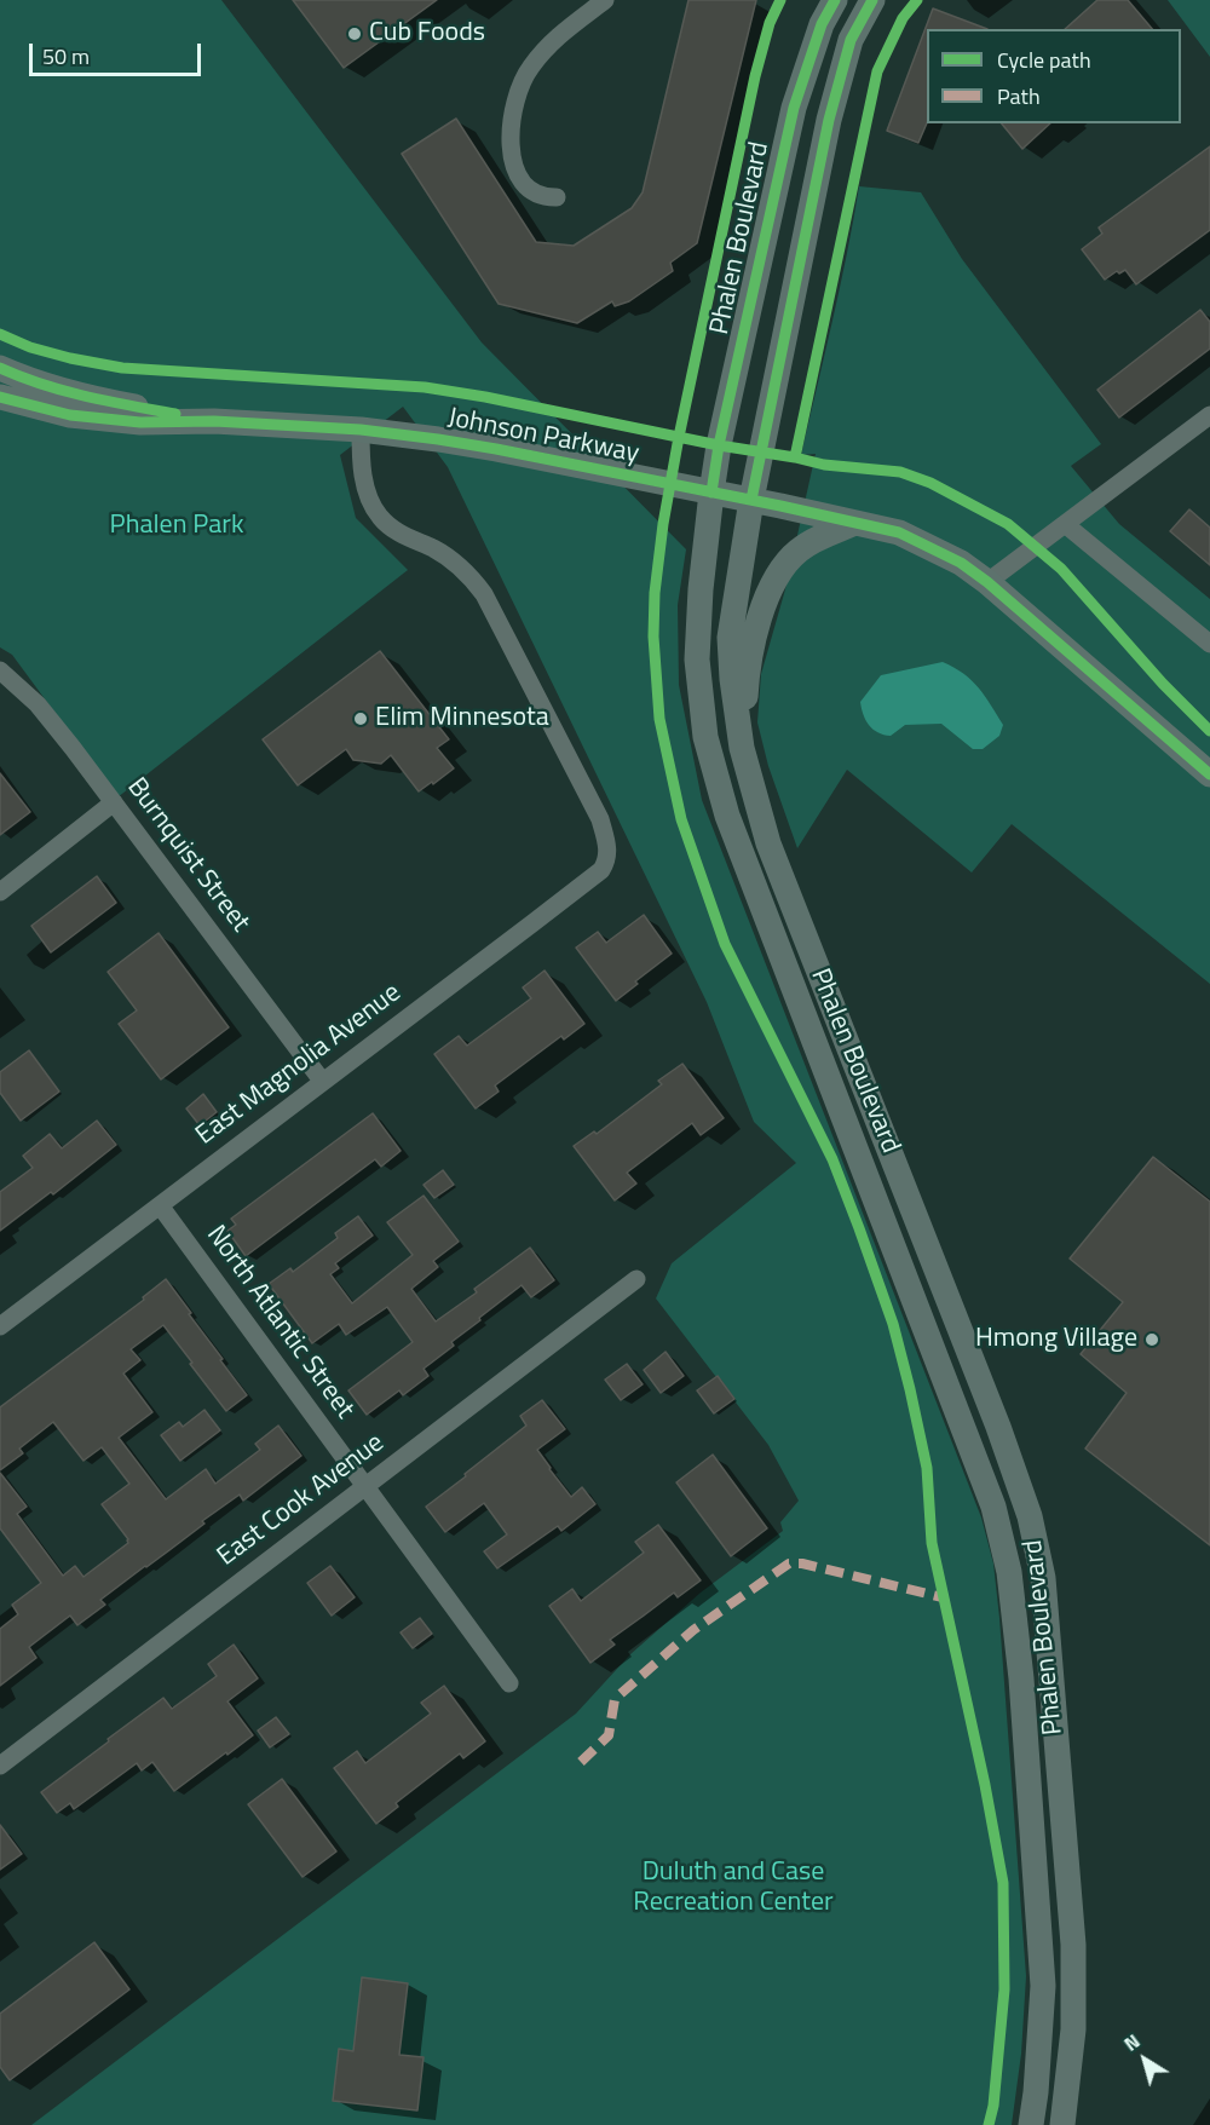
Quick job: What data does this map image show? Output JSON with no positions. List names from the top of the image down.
{
  "streets": {
    "main road": ["Phalen Boulevard", "Johnson Parkway"],
    "street": [
      "Burnquist Street",
      "East Magnolia Avenue",
      "North Atlantic Street",
      "East Cook Avenue"
    ]
  },
  "crossings": [
    ["Phalen Boulevard", "Johnson Parkway"],
    ["Johnson Parkway", "East Magnolia Avenue"],
    ["Burnquist Street", "East Magnolia Avenue"],
    ["East Magnolia Avenue", "North Atlantic Street"],
    ["North Atlantic Street", "East Cook Avenue"]
  ],
  "parks": ["Phalen Park", "Duluth and Case Recreation Center"],
  "places": ["Cub Foods", "Elim Minnesota", "Hmong Village"],
  "legend": ["Cycle path", "Path"],
  "scale_bar": "50 m",
  "north": "top left"
}
